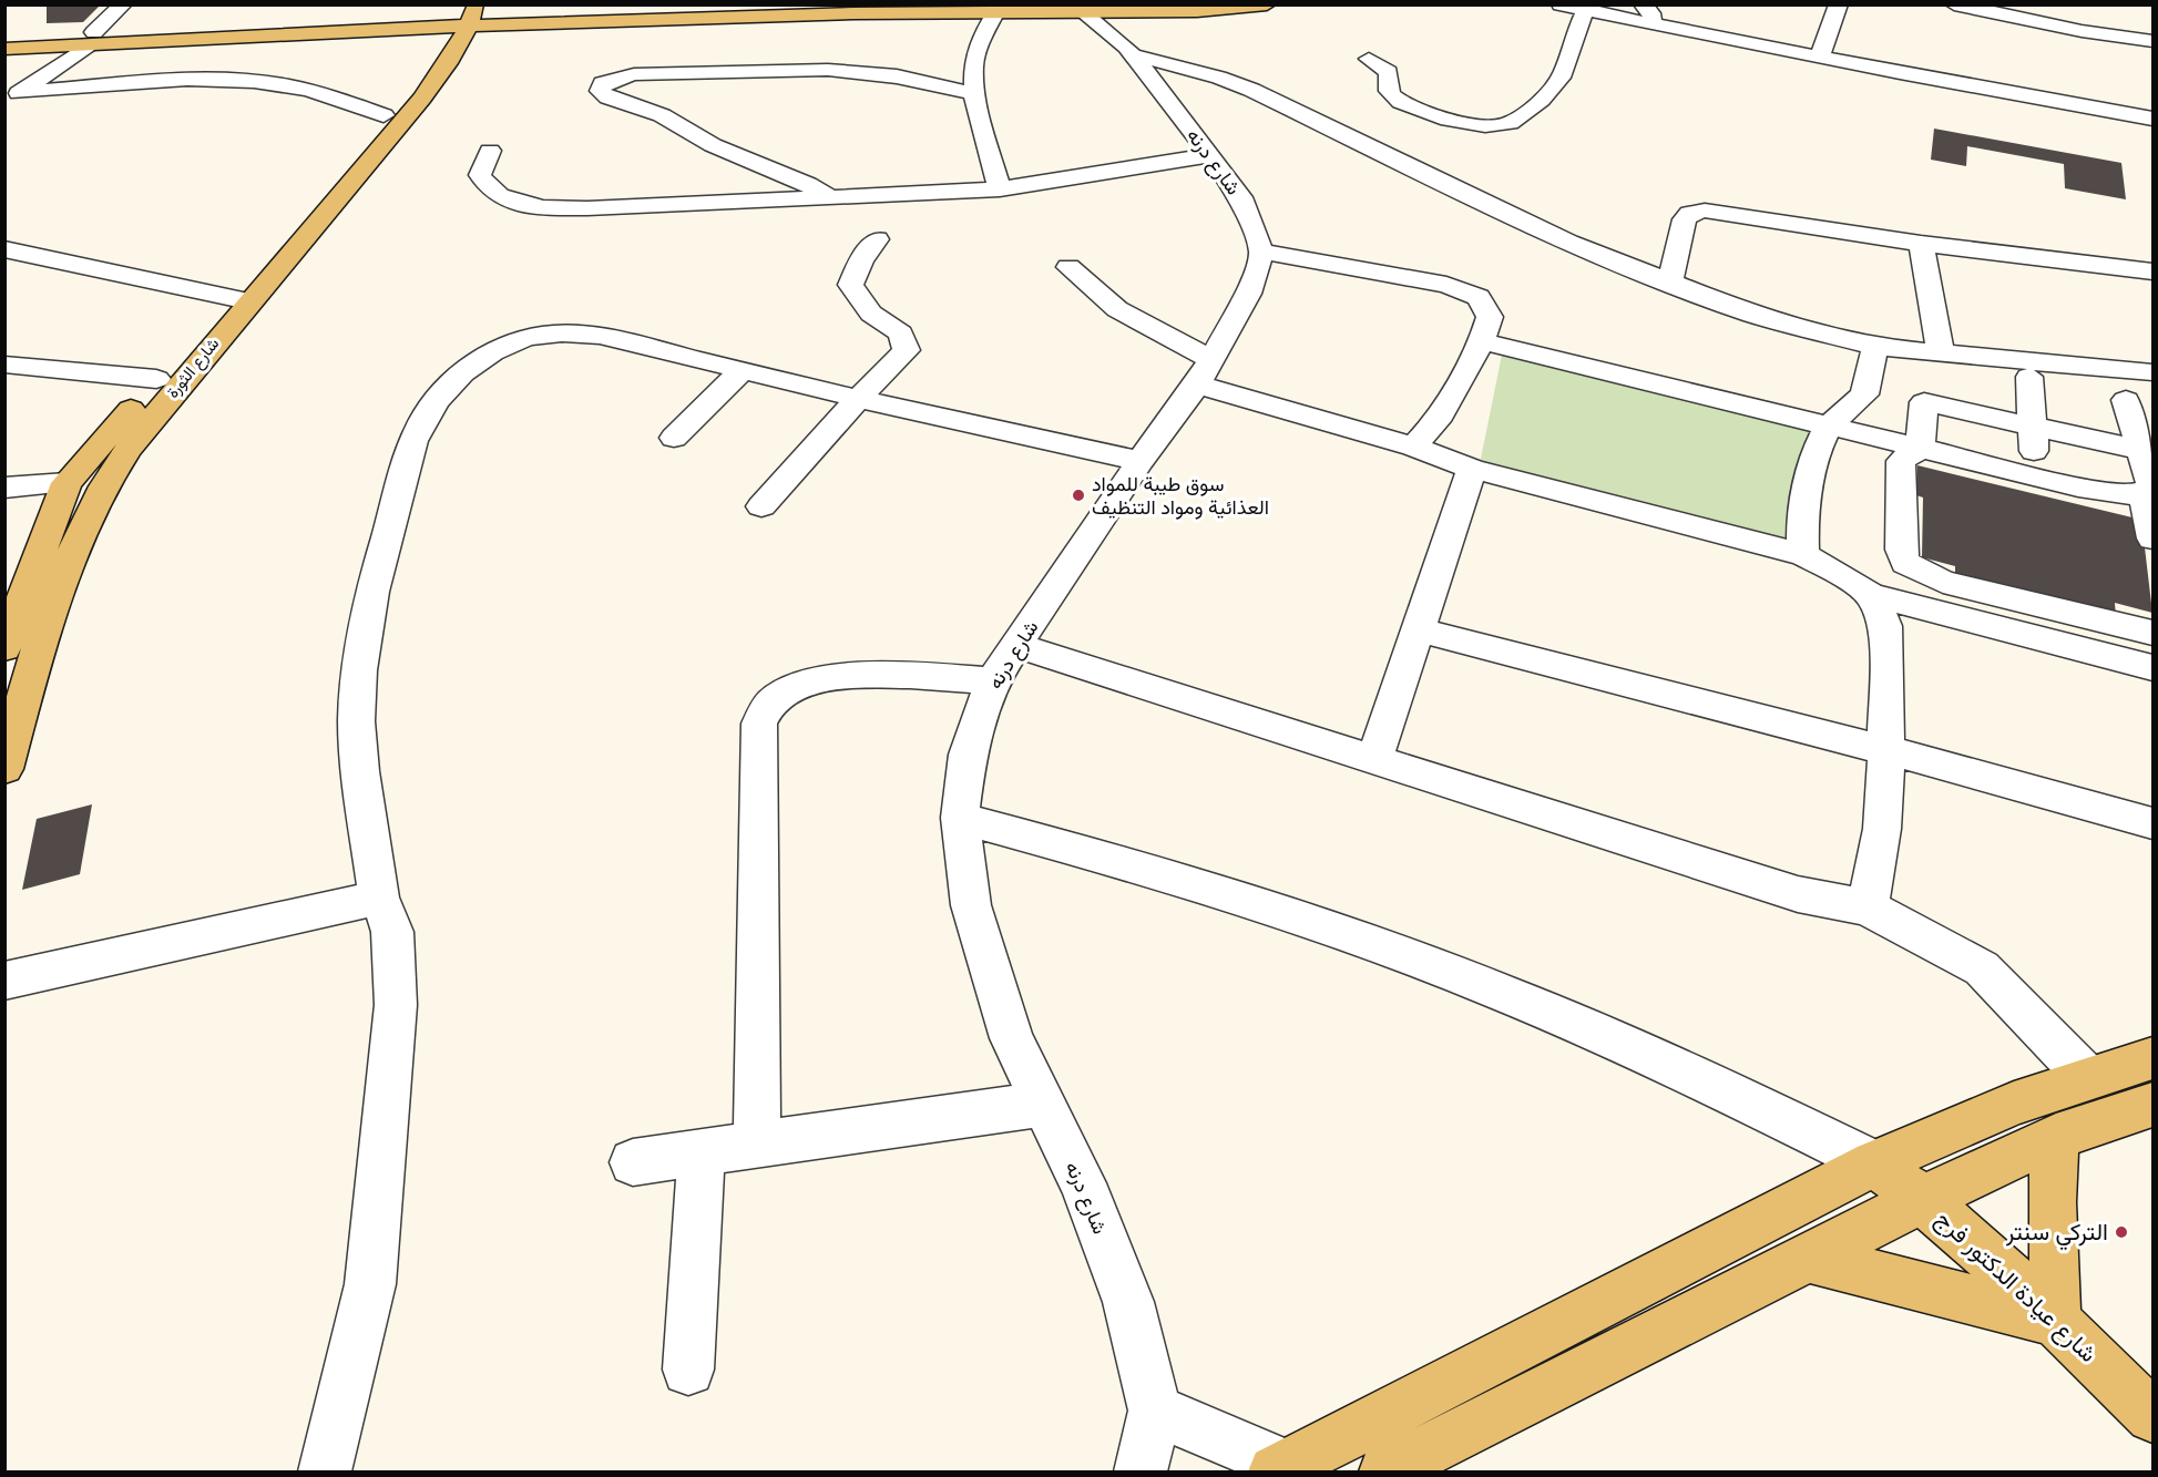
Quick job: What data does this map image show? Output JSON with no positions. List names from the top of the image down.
{
  "streets": {
    "main road": ["شارع الثورة", "شارع عيادة الدكتور فرج"],
    "street": ["شارع درنه"]
  },
  "places": ["سوق طيبة للمواد العذائية ومواد التنظيف", "التركي سنتر"]
}
